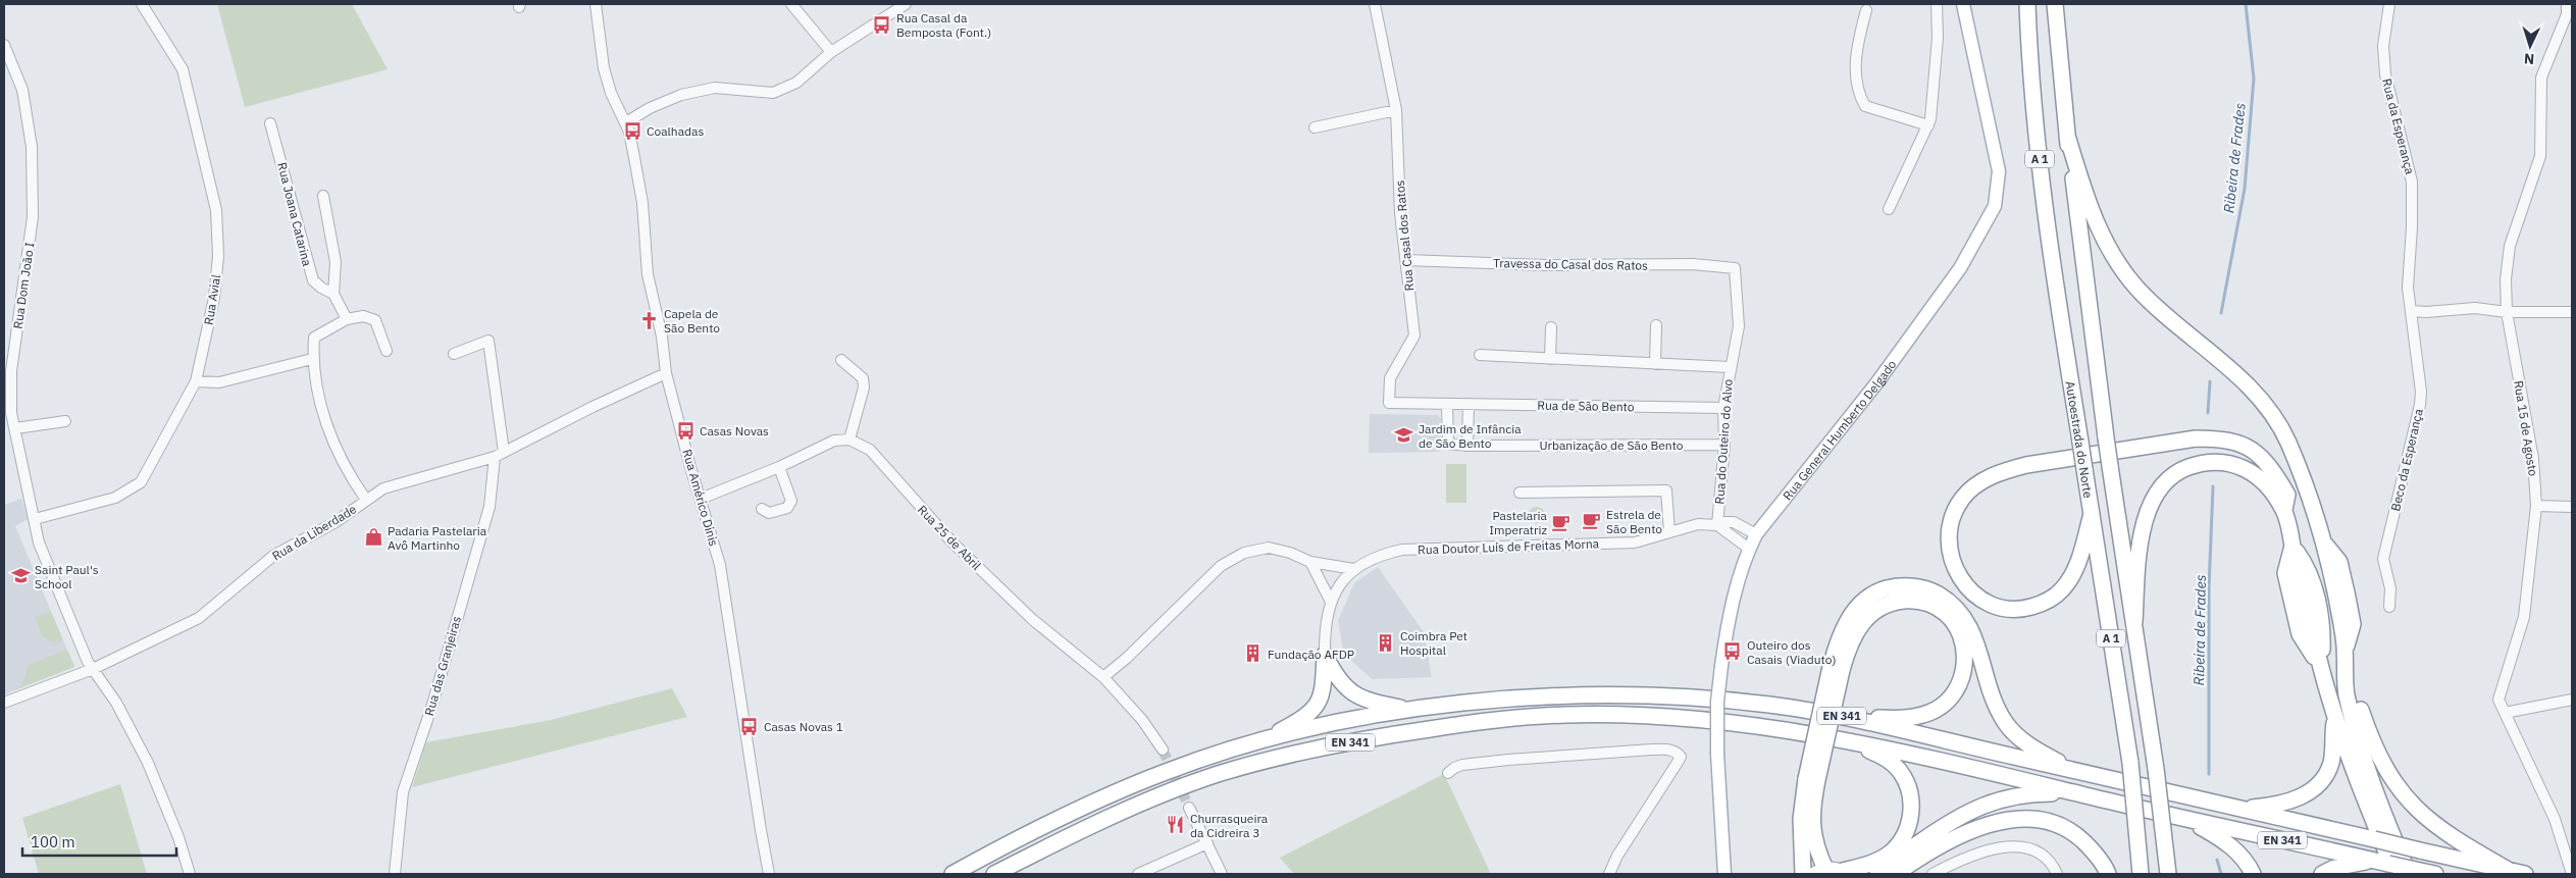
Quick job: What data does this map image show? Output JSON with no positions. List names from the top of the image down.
{
  "streets": {
    "highway": ["A 1", "Autoestrada do Norte", "EN 341"],
    "main road": ["Rua General Humberto Delgado"],
    "street": [
      "Rua da Esperança",
      "Rua Joana Catarina",
      "Rua Casal dos Ratos",
      "Travessa do Casal dos Ratos",
      "Rua Dom João I",
      "Rua Avial",
      "Rua de São Bento",
      "Rua 15 de Agosto",
      "Rua do Outeiro do Alvo",
      "Urbanização de São Bento",
      "Beco da Esperança",
      "Rua Américo Dinis",
      "Rua da Liberdade",
      "Rua 25 de Abril",
      "Rua Doutor Luís de Freitas Morna",
      "Rua das Granjeiras"
    ]
  },
  "crossings": [
    ["Rua da Esperança", "Beco da Esperança"],
    ["Rua Casal dos Ratos", "Travessa do Casal dos Ratos"],
    ["Rua Casal dos Ratos", "Rua de São Bento"],
    ["Rua Casal dos Ratos", "Urbanização de São Bento"],
    ["Travessa do Casal dos Ratos", "Rua do Outeiro do Alvo"],
    ["Rua Dom João I", "Rua Avial"],
    ["Rua Dom João I", "Rua da Liberdade"],
    ["Rua de São Bento", "Rua do Outeiro do Alvo"],
    ["Rua de São Bento", "Urbanização de São Bento"],
    ["Rua General Humberto Delgado", "Rua Doutor Luís de Freitas Morna"],
    ["Rua do Outeiro do Alvo", "Urbanização de São Bento"],
    ["Rua do Outeiro do Alvo", "Rua Doutor Luís de Freitas Morna"],
    ["Rua Américo Dinis", "Rua da Liberdade"],
    ["Rua da Liberdade", "Rua das Granjeiras"]
  ],
  "water": ["Ribeira de Frades"],
  "places": {
    "bus stop": [
      "Rua Casal da Bemposta (Font.)",
      "Coalhadas",
      "Casas Novas",
      "Outeiro dos Casais (Viaduto)",
      "Casas Novas 1"
    ],
    "church": ["Capela de São Bento"],
    "school or university": ["Jardim de Infância de São Bento", "Saint Paul's School"],
    "cafe": ["Estrela de São Bento", "Pastelaria Imperatriz"],
    "shop": ["Padaria Pastelaria Avô Martinho"],
    "building": ["Coimbra Pet Hospital", "Fundação AFDP"],
    "restaurant": ["Churrasqueira da Cidreira 3"]
  },
  "scale_bar": "100 m",
  "north": "bottom"
}
